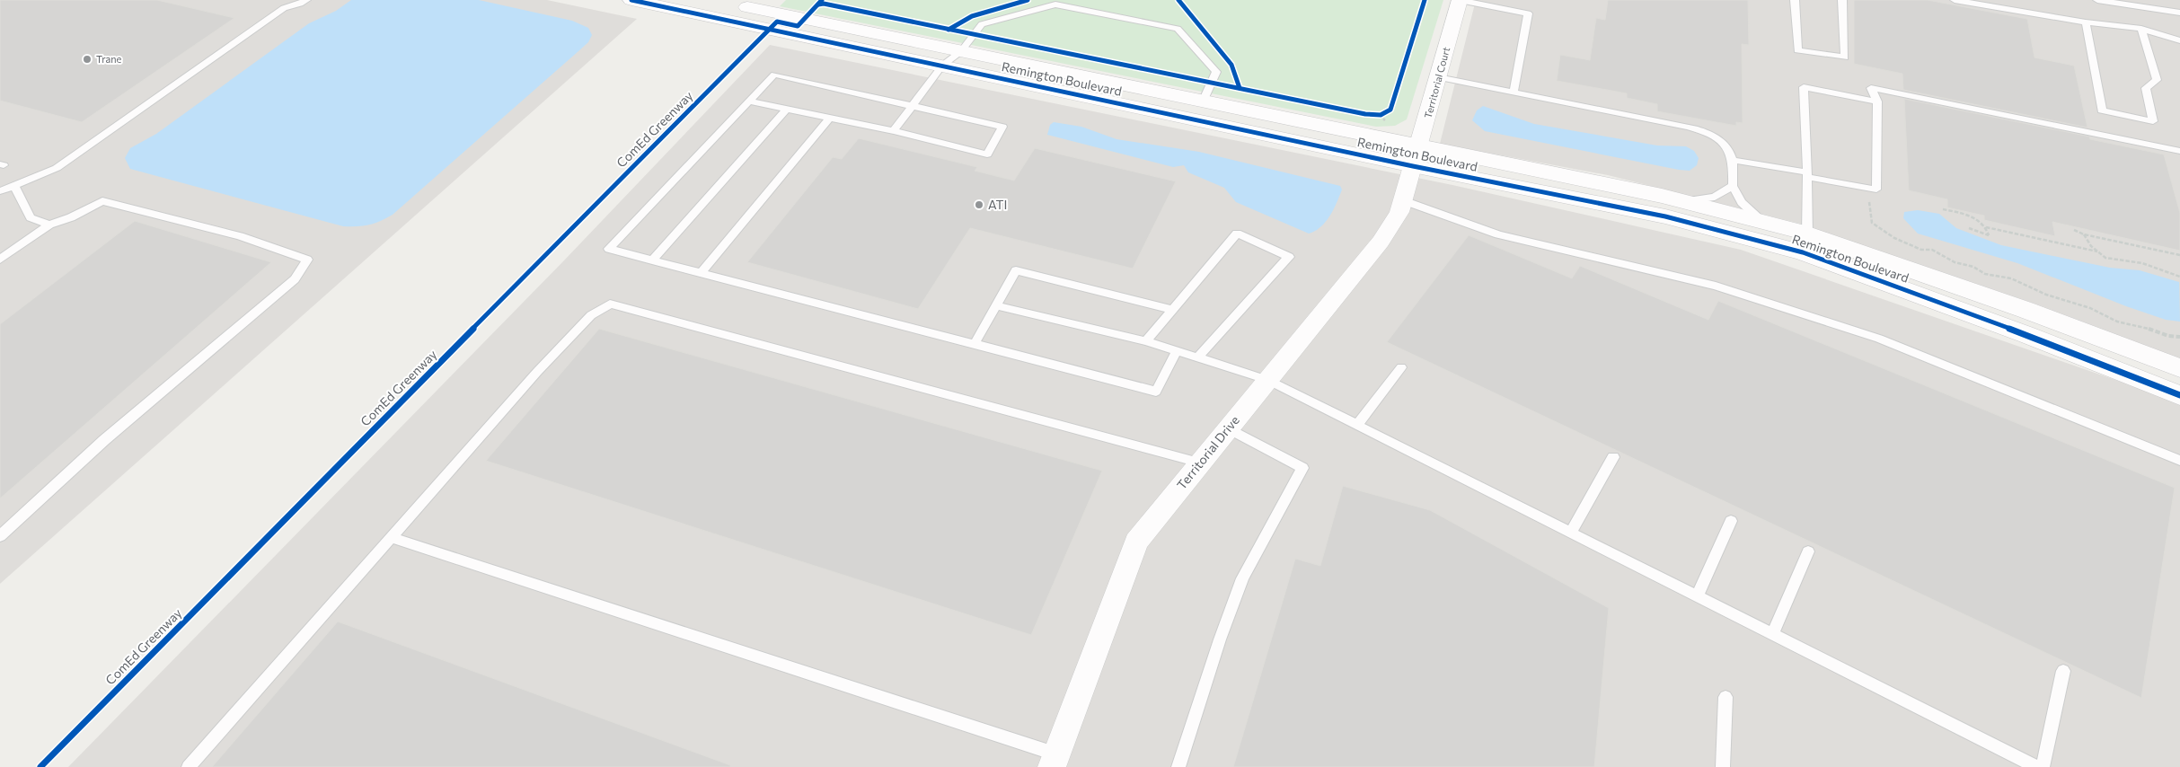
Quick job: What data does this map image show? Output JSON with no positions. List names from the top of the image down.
{
  "streets": {
    "street": ["Remington Boulevard", "Territorial Court", "Territorial Drive"],
    "cycle path": ["ComEd Greenway"]
  },
  "crossings": [
    ["Remington Boulevard", "Territorial Court"],
    ["Remington Boulevard", "Territorial Drive"],
    ["Territorial Court", "Territorial Drive"]
  ],
  "places": ["Trane", "ATI"]
}
